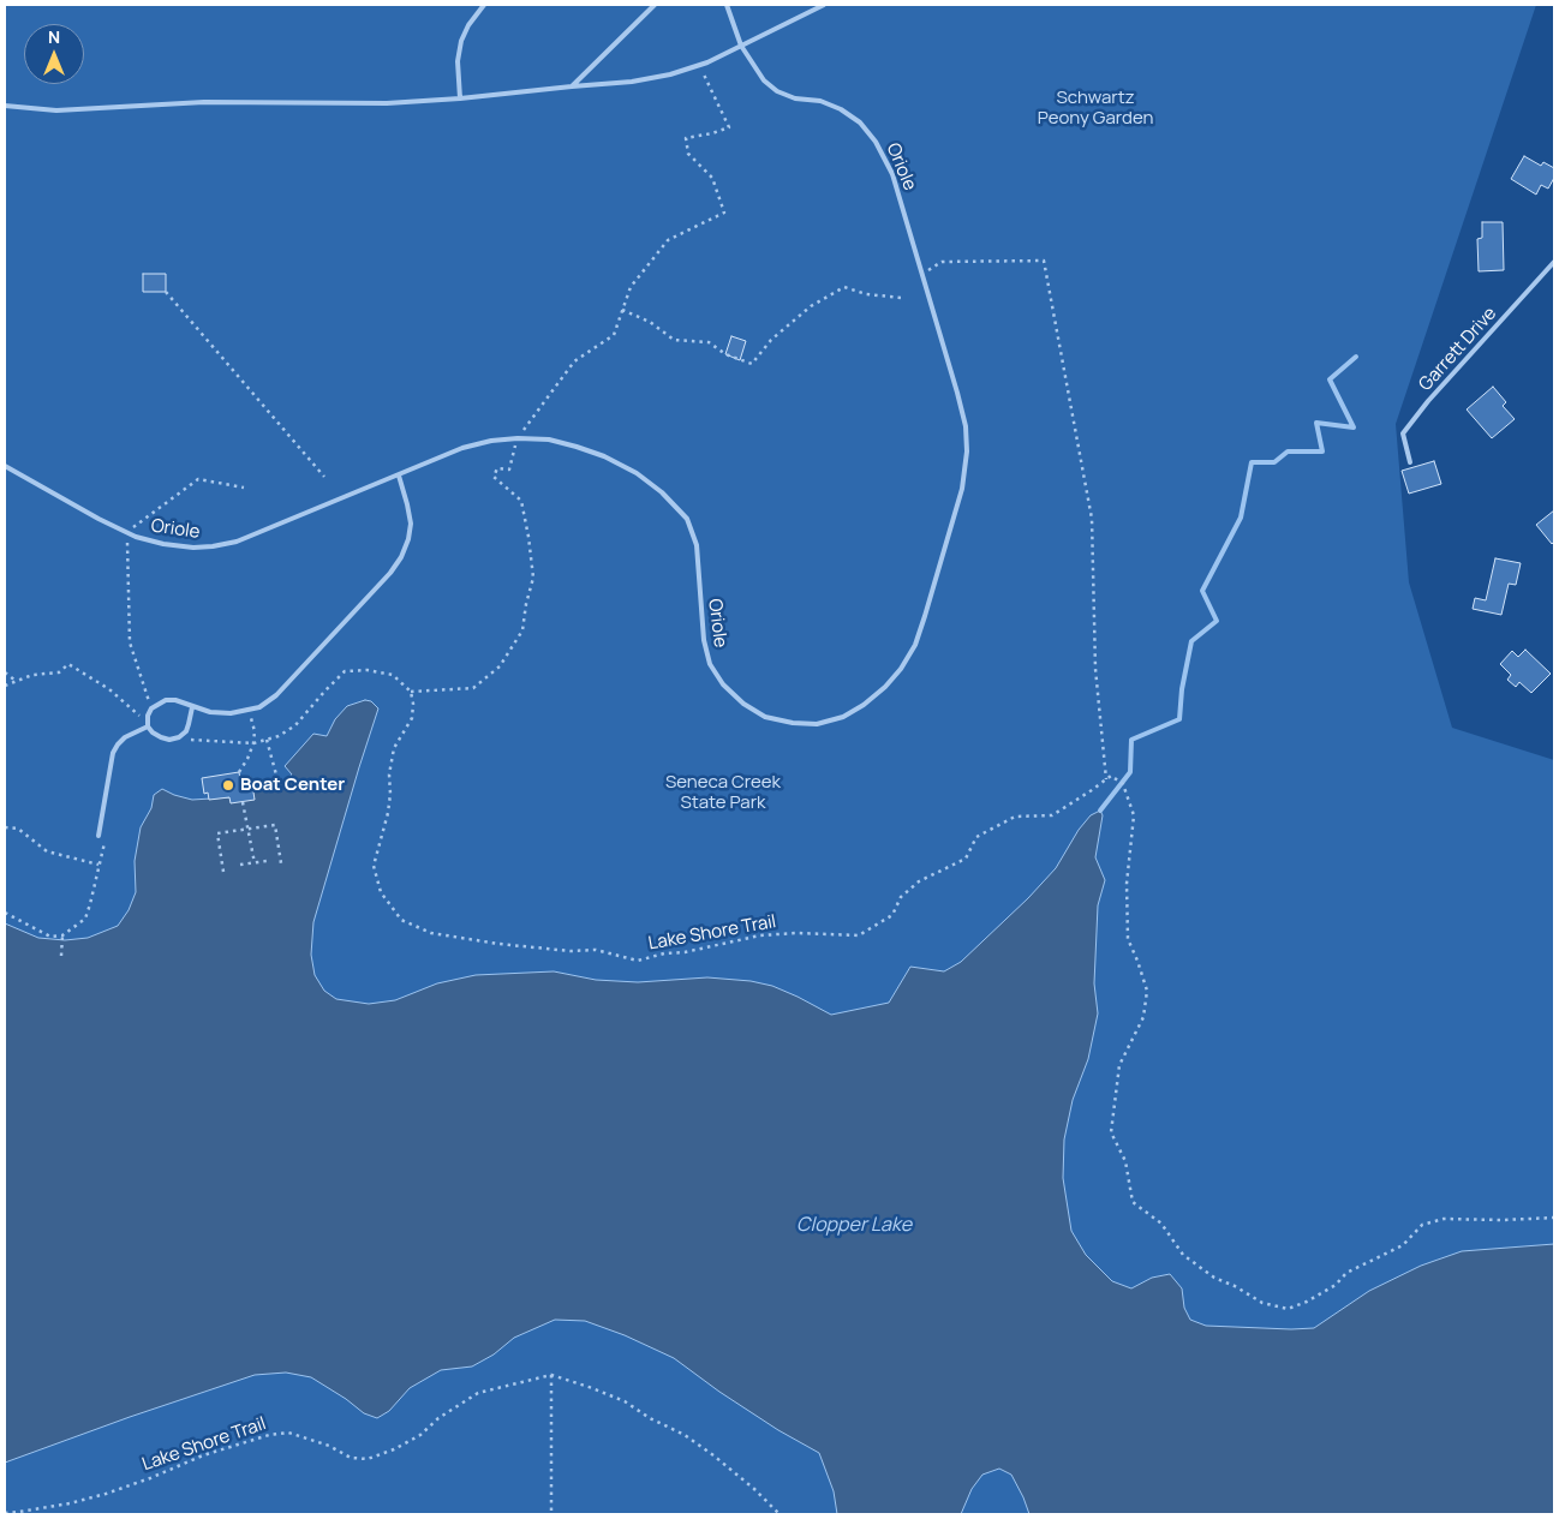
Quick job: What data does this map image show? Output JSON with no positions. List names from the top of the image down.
{
  "streets": {
    "lane": ["Oriole", "Garrett Drive"],
    "path": ["Lake Shore Trail"]
  },
  "water": ["Clopper Lake"],
  "parks": ["Schwartz Peony Garden", "Seneca Creek State Park"],
  "places": ["Boat Center"],
  "north": "top"
}
